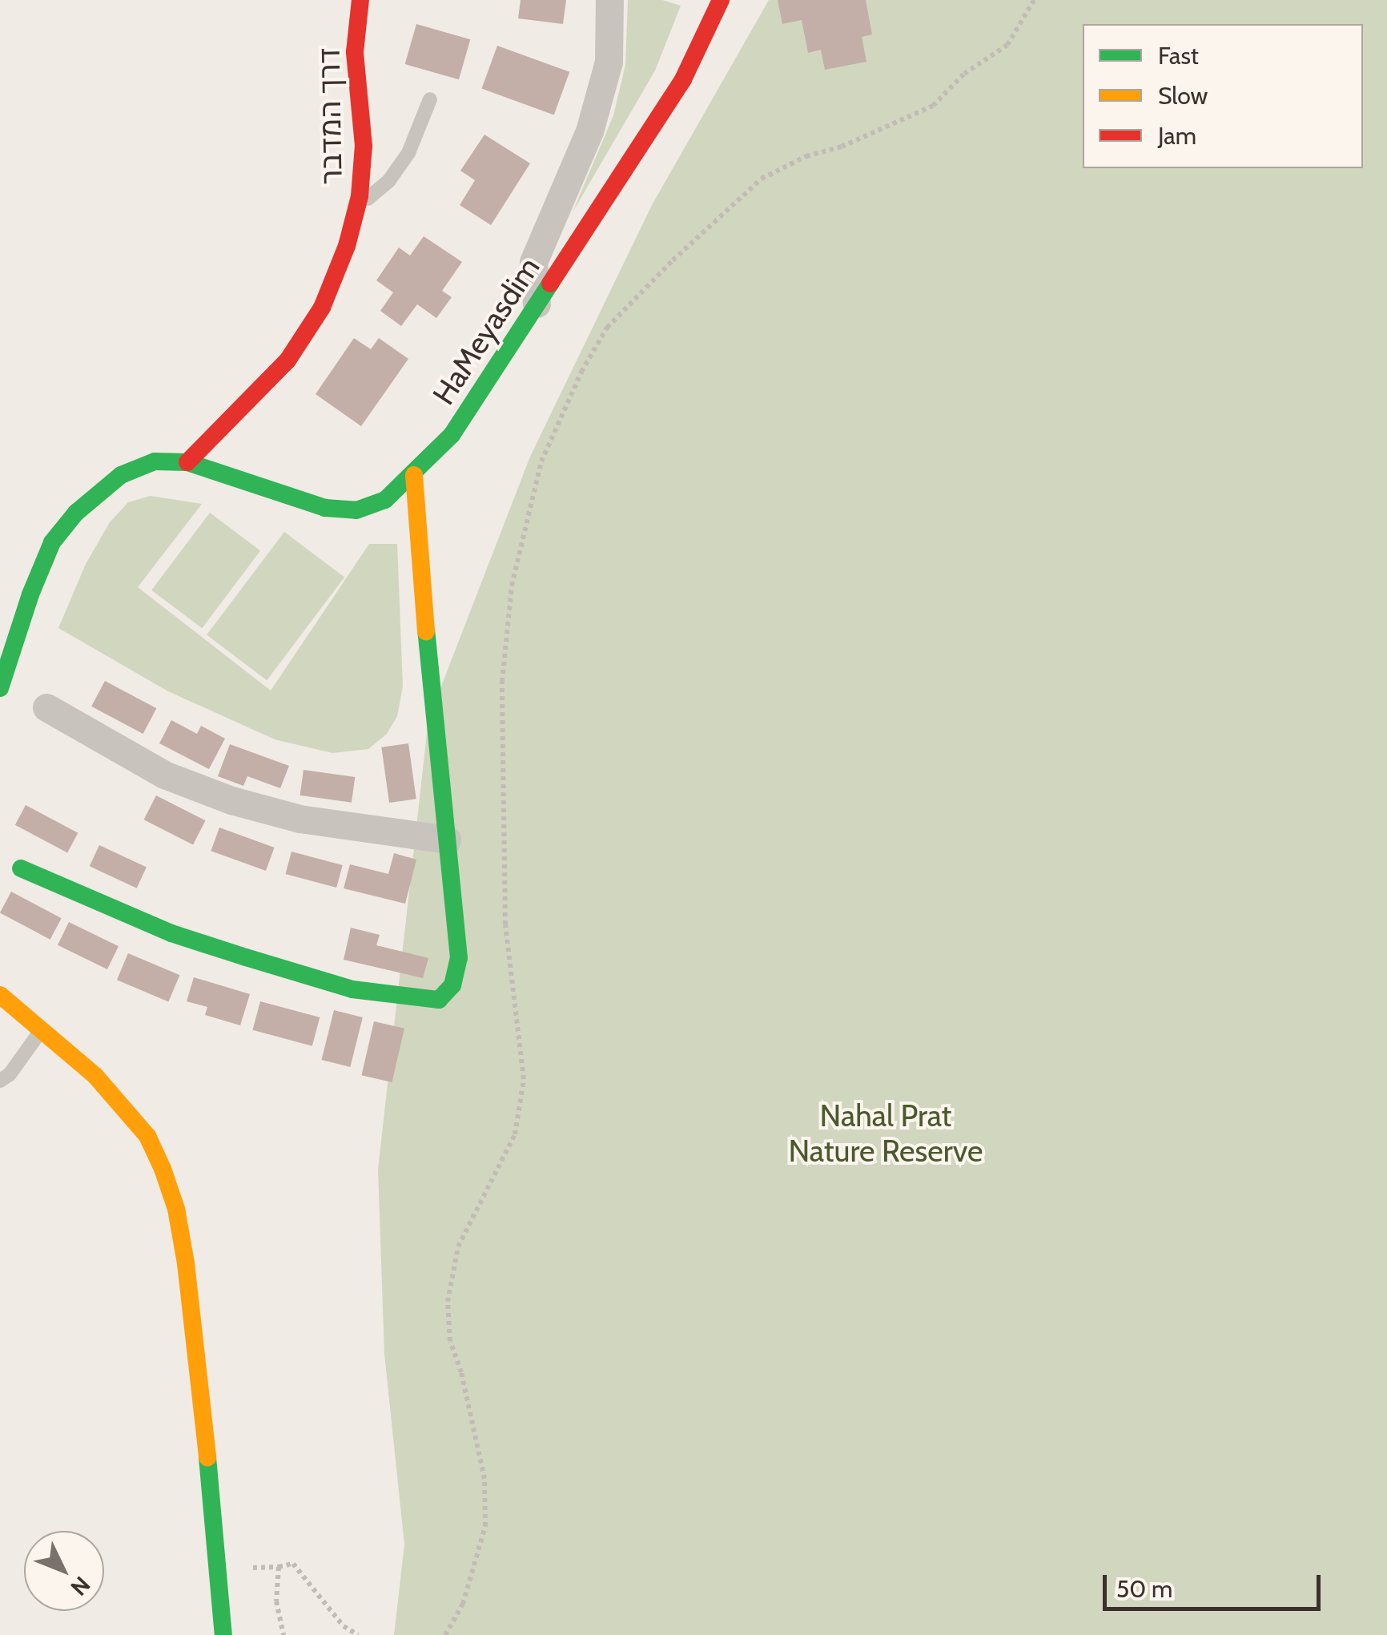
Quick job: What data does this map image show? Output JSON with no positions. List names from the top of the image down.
{
  "streets": {
    "street": ["דרך המדבר", "HaMeyasdim"]
  },
  "crossings": [
    ["דרך המדבר", "HaMeyasdim"]
  ],
  "parks": ["Nahal Prat Nature Reserve"],
  "legend": ["Fast", "Slow", "Jam"],
  "scale_bar": "50 m",
  "north": "bottom right"
}
